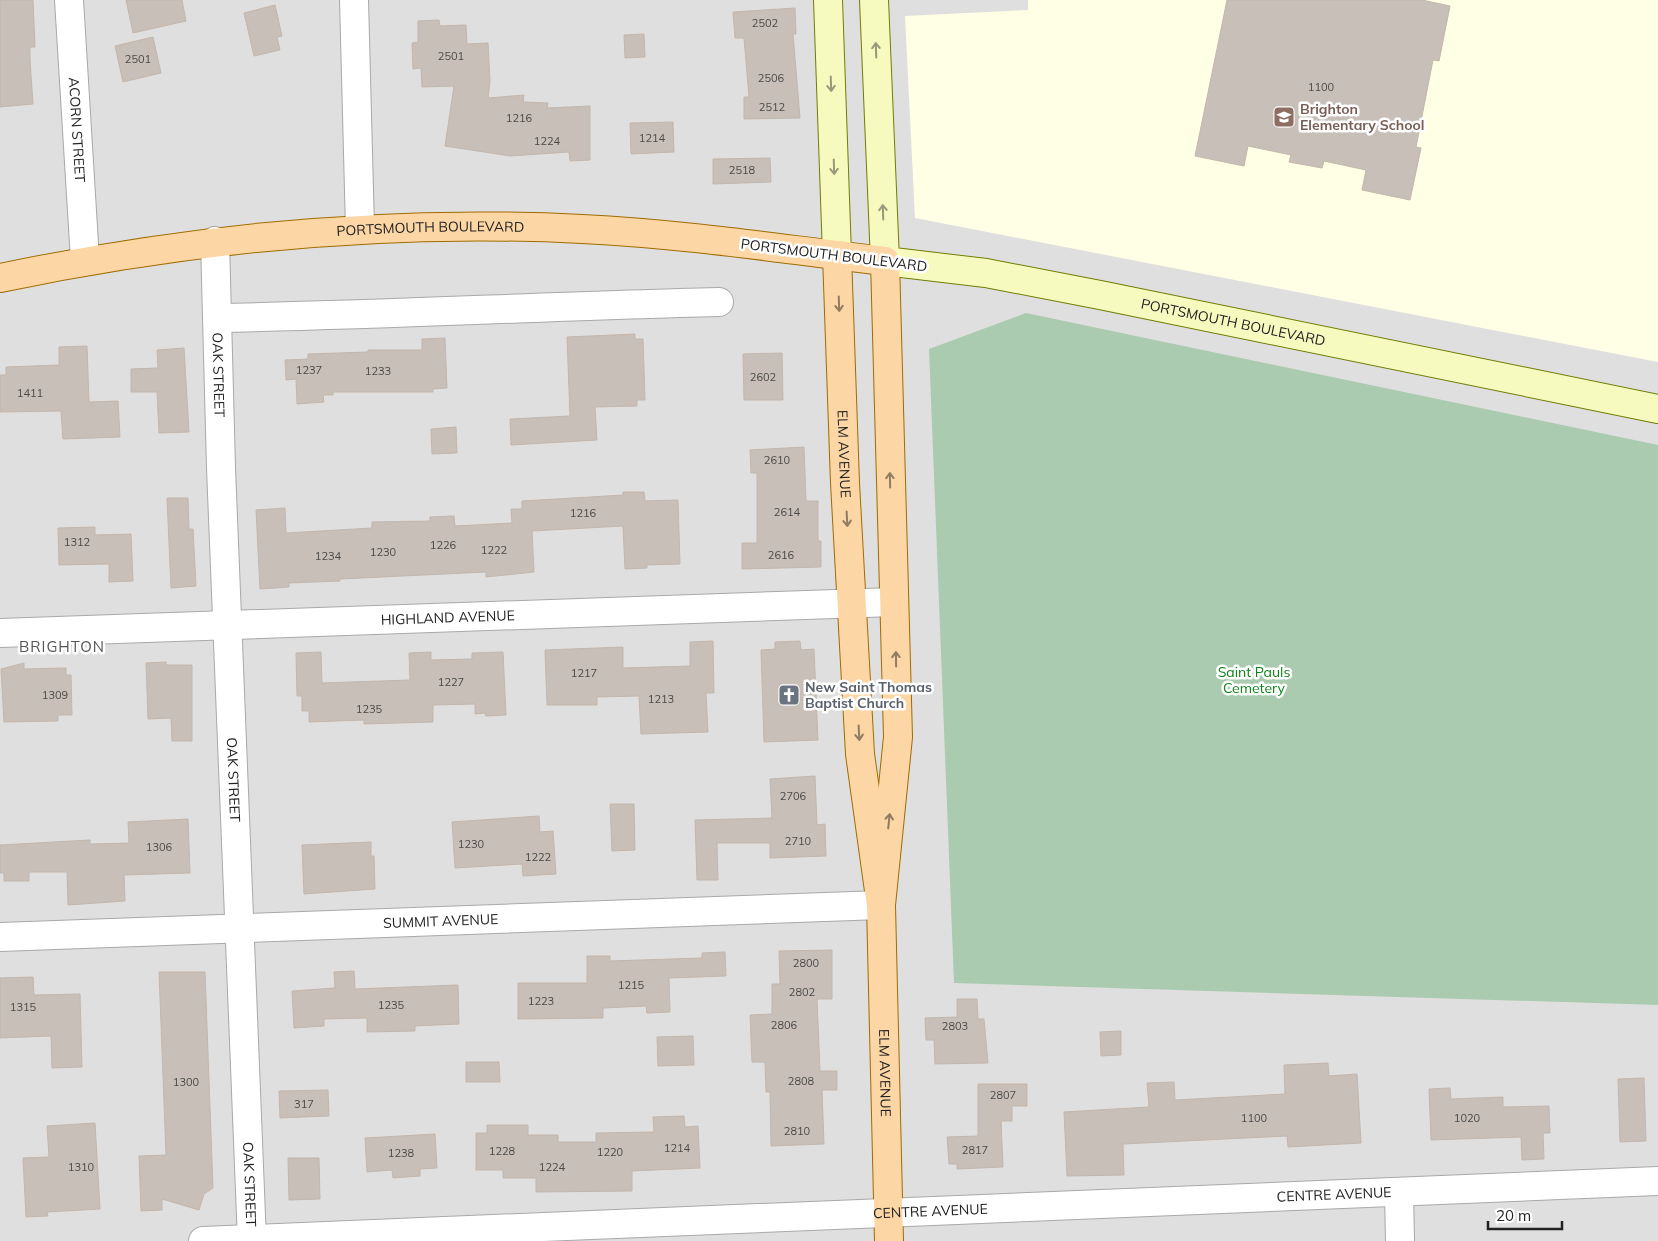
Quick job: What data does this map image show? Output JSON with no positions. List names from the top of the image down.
{
  "streets": {
    "main road": ["PORTSMOUTH BOULEVARD", "ELM AVENUE"],
    "street": [
      "ACORN STREET",
      "OAK STREET",
      "HIGHLAND AVENUE",
      "SUMMIT AVENUE",
      "CENTRE AVENUE"
    ]
  },
  "crossings": [
    ["ACORN STREET", "PORTSMOUTH BOULEVARD"],
    ["PORTSMOUTH BOULEVARD", "OAK STREET"],
    ["PORTSMOUTH BOULEVARD", "ELM AVENUE"],
    ["OAK STREET", "HIGHLAND AVENUE"],
    ["OAK STREET", "SUMMIT AVENUE"],
    ["OAK STREET", "CENTRE AVENUE"],
    ["ELM AVENUE", "HIGHLAND AVENUE"],
    ["ELM AVENUE", "SUMMIT AVENUE"],
    ["ELM AVENUE", "CENTRE AVENUE"]
  ],
  "districts": ["BRIGHTON"],
  "parks": ["Saint Pauls Cemetery"],
  "places": {
    "school or university": ["Brighton Elementary School"],
    "church": ["New Saint Thomas Baptist Church"]
  },
  "house_numbers": [
    "2502",
    "2501",
    "2501",
    "2506",
    "1100",
    "2512",
    "1216",
    "1214",
    "1224",
    "2518",
    "1237",
    "1233",
    "2602",
    "1411",
    "2610",
    "2614",
    "1216",
    "1312",
    "1226",
    "1222",
    "1230",
    "2616",
    "1234",
    "1217",
    "1227",
    "1309",
    "1213",
    "1235",
    "2706",
    "2710",
    "1230",
    "1306",
    "1222",
    "2800",
    "1215",
    "2802",
    "1223",
    "1235",
    "1315",
    "2806",
    "2803",
    "2808",
    "1300",
    "2807",
    "317",
    "1100",
    "1020",
    "2810",
    "1214",
    "2817",
    "1228",
    "1220",
    "1238",
    "1310",
    "1224"
  ],
  "scale_bar": "20 m"
}
